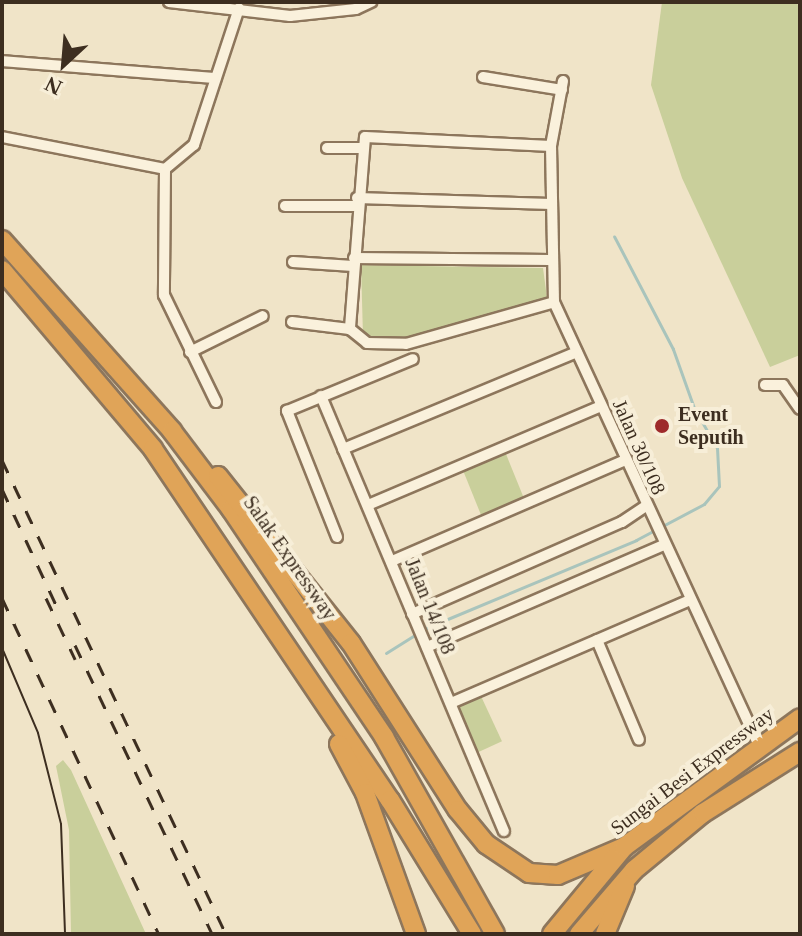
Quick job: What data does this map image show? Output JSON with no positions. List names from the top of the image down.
{
  "streets": {
    "highway": ["Salak Expressway", "Sungai Besi Expressway"],
    "street": ["Jalan 30/108", "Jalan 14/108"]
  },
  "crossings": [
    ["Jalan 30/108", "Sungai Besi Expressway"]
  ],
  "places": ["Event Seputih"],
  "north": "bottom left"
}
